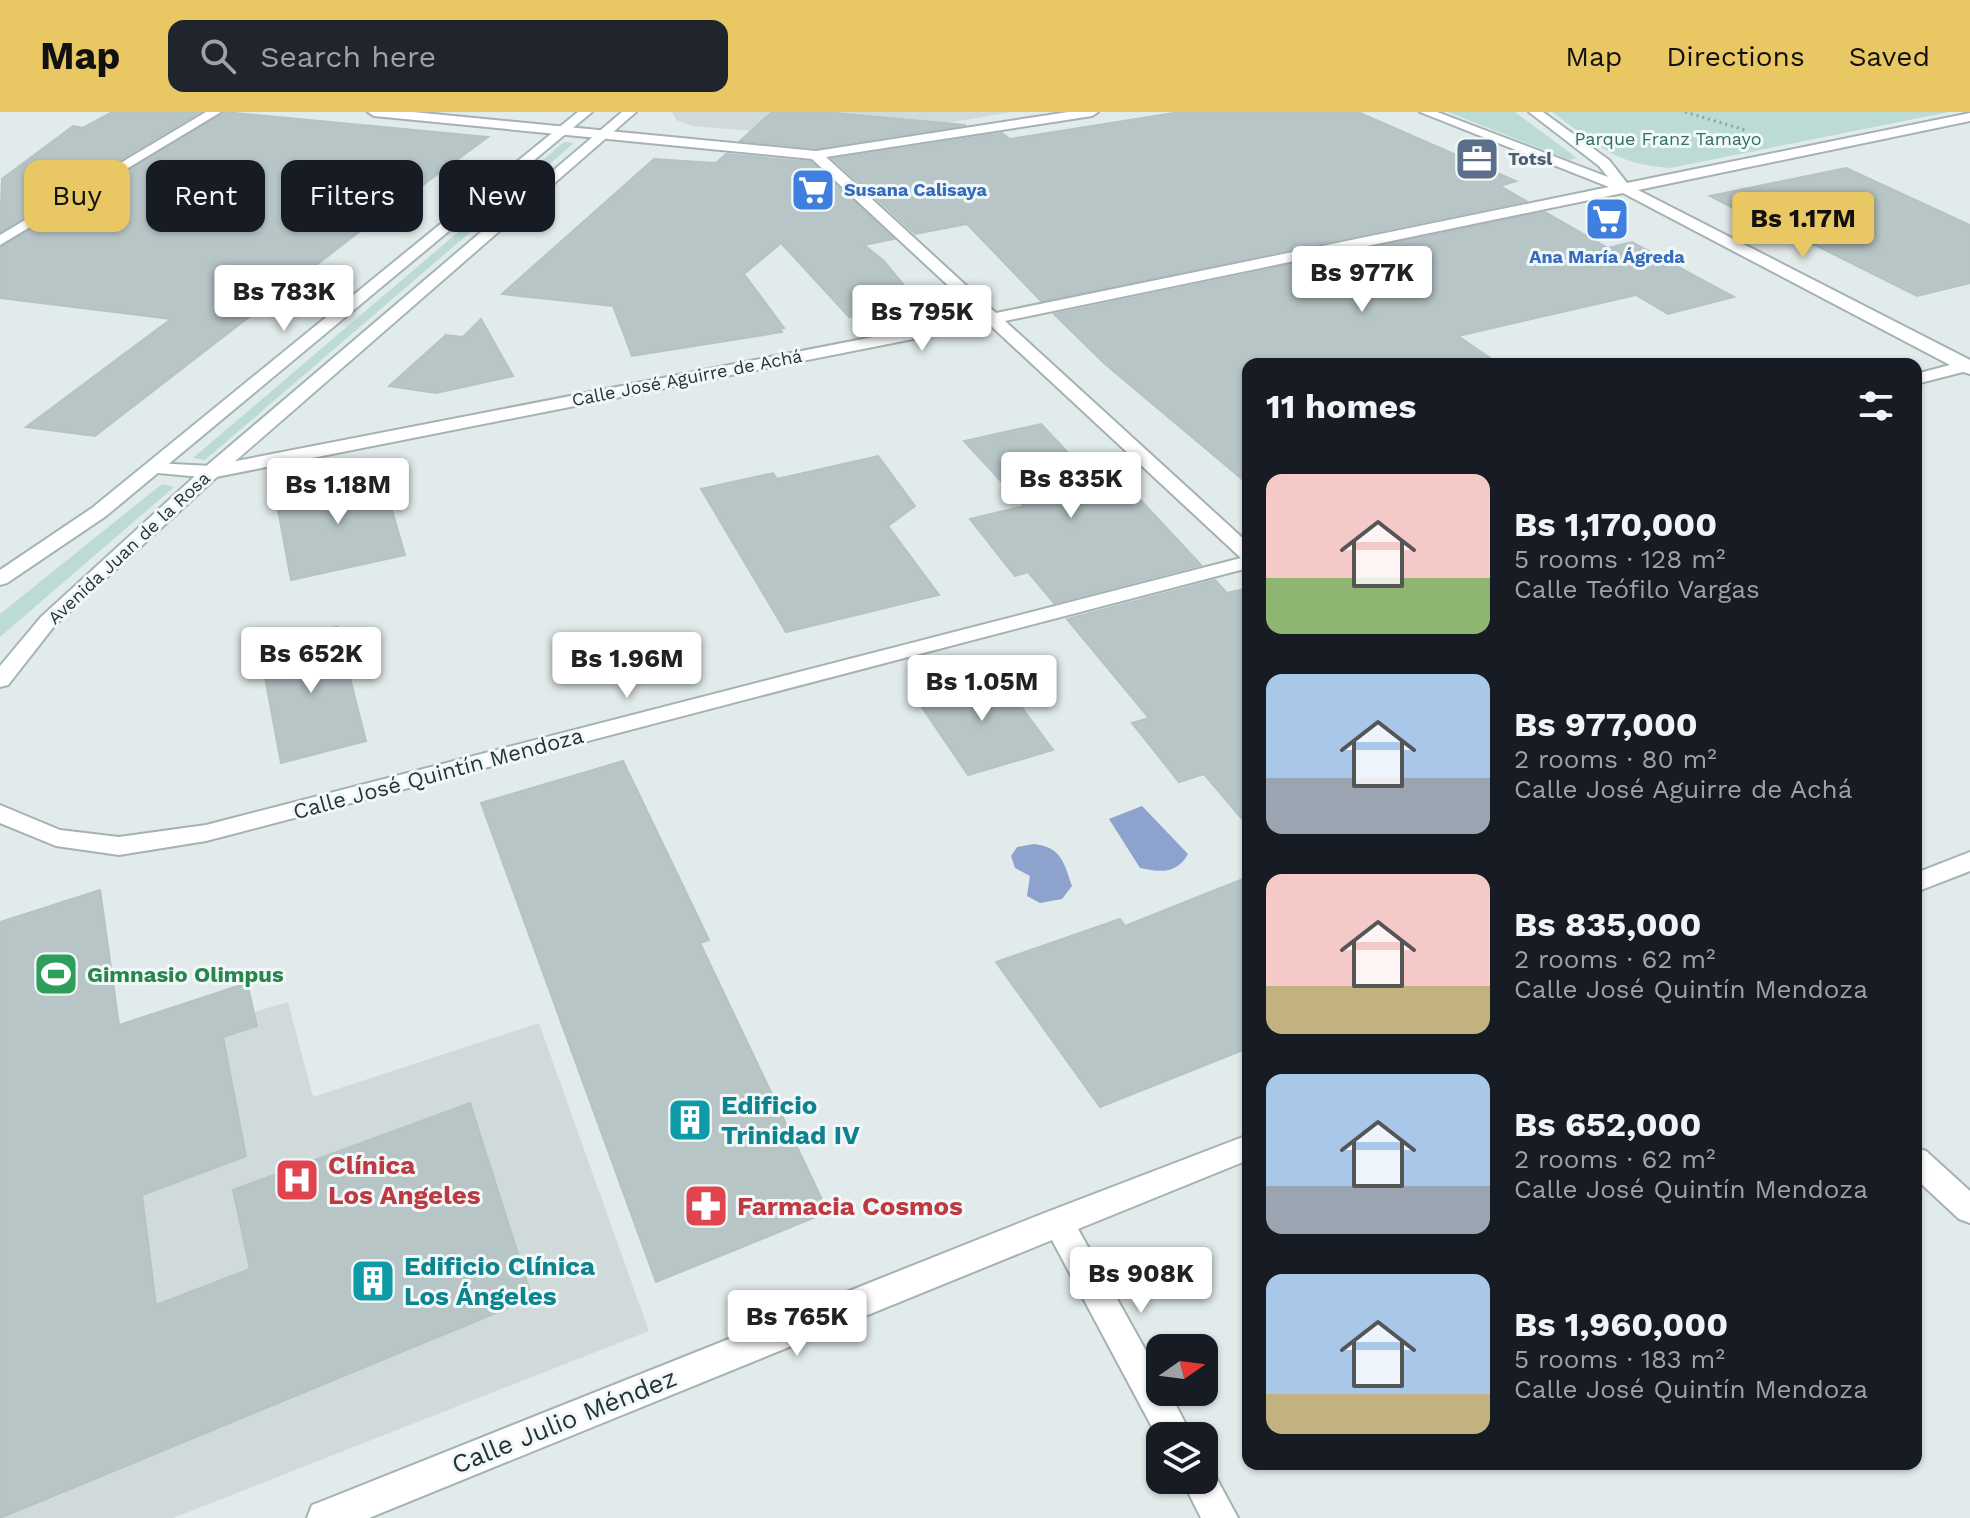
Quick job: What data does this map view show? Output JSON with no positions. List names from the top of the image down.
{
  "streets": {
    "street": [
      "Calle José Aguirre de Achá",
      "Avenida Juan de la Rosa",
      "Calle José Quintín Mendoza",
      "Calle Julio Méndez"
    ]
  },
  "crossings": [
    ["Calle José Aguirre de Achá", "Avenida Juan de la Rosa"]
  ],
  "parks": ["Parque Franz Tamayo"],
  "places": {
    "office": ["Totsl"],
    "supermarket": ["Susana Calisaya", "Ana María Ágreda"],
    "sports": ["Gimnasio Olimpus"],
    "building": ["Edificio Trinidad IV", "Edificio Clínica Los Ángeles"],
    "hospital": ["Clínica Los Angeles"],
    "pharmacy": ["Farmacia Cosmos"]
  },
  "north": "right",
  "page": {
    "header": "Map",
    "search": "Search here",
    "nav": ["Map", "Directions", "Saved"],
    "chip": [
      "Buy",
      "Rent",
      "Filters",
      "New"
    ],
    "price": [
      "Bs 1.17M",
      "Bs 977K",
      "Bs 783K",
      "Bs 795K",
      "Bs 835K",
      "Bs 1.18M",
      "Bs 652K",
      "Bs 1.96M",
      "Bs 1.05M",
      "Bs 908K",
      "Bs 765K"
    ],
    "heading": "11 homes",
    "list": [
      {
        "name": "Bs 1,170,000",
        "note": "5 rooms · 128 m² · Calle Teófilo Vargas"
      },
      {
        "name": "Bs 977,000",
        "note": "2 rooms · 80 m² · Calle José Aguirre de Achá"
      },
      {
        "name": "Bs 835,000",
        "note": "2 rooms · 62 m² · Calle José Quintín Mendoza"
      },
      {
        "name": "Bs 652,000",
        "note": "2 rooms · 62 m² · Calle José Quintín Mendoza"
      },
      {
        "name": "Bs 1,960,000",
        "note": "5 rooms · 183 m² · Calle José Quintín Mendoza"
      }
    ]
  }
}
